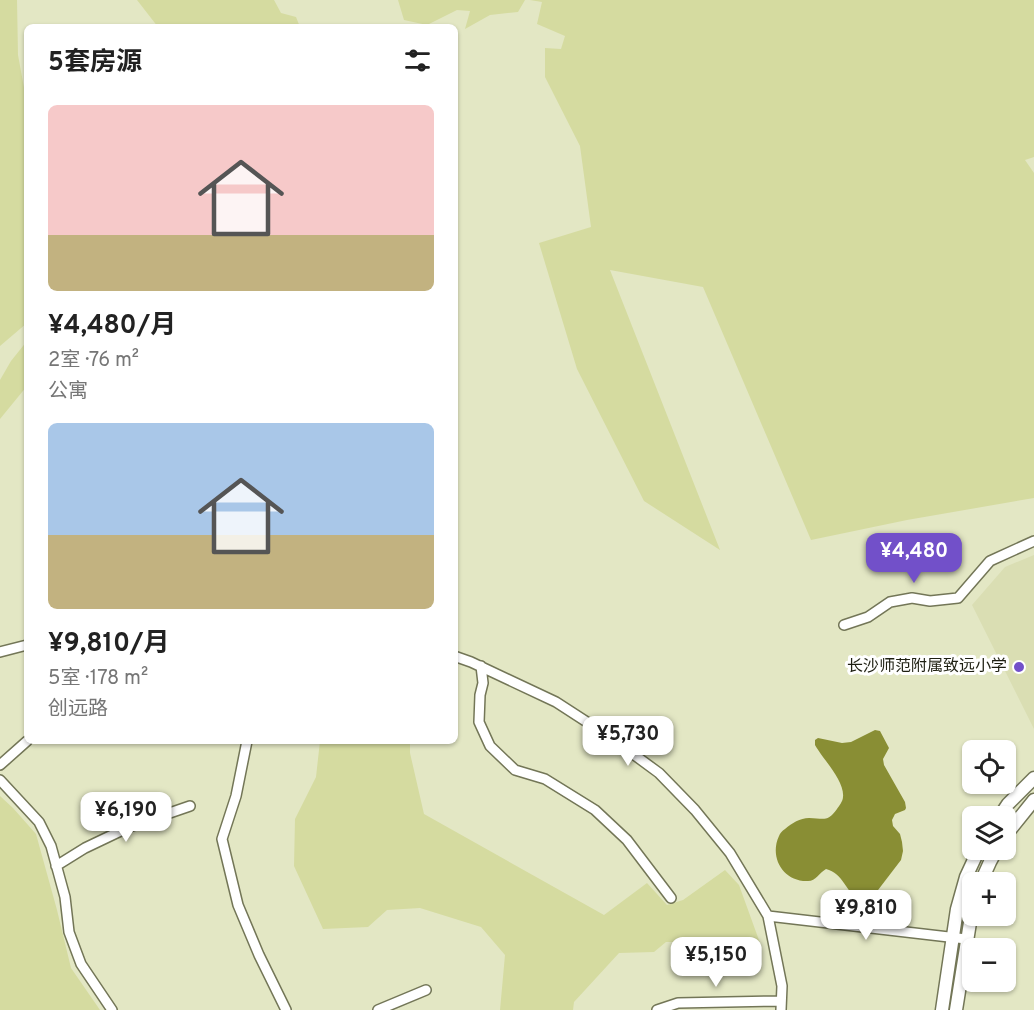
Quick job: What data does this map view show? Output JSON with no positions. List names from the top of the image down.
{
  "places": ["长沙师范附属致远小学"],
  "page": {
    "heading": "5套房源",
    "list": [
      {
        "name": "¥4,480/月",
        "note": "2室 · 76 m² · 公寓"
      },
      {
        "name": "¥9,810/月",
        "note": "5室 · 178 m² · 创远路"
      }
    ],
    "price": [
      "¥4,480",
      "¥5,730",
      "¥6,190",
      "¥9,810",
      "¥5,150"
    ],
    "map_buttons": ["+", "−"]
  }
}
